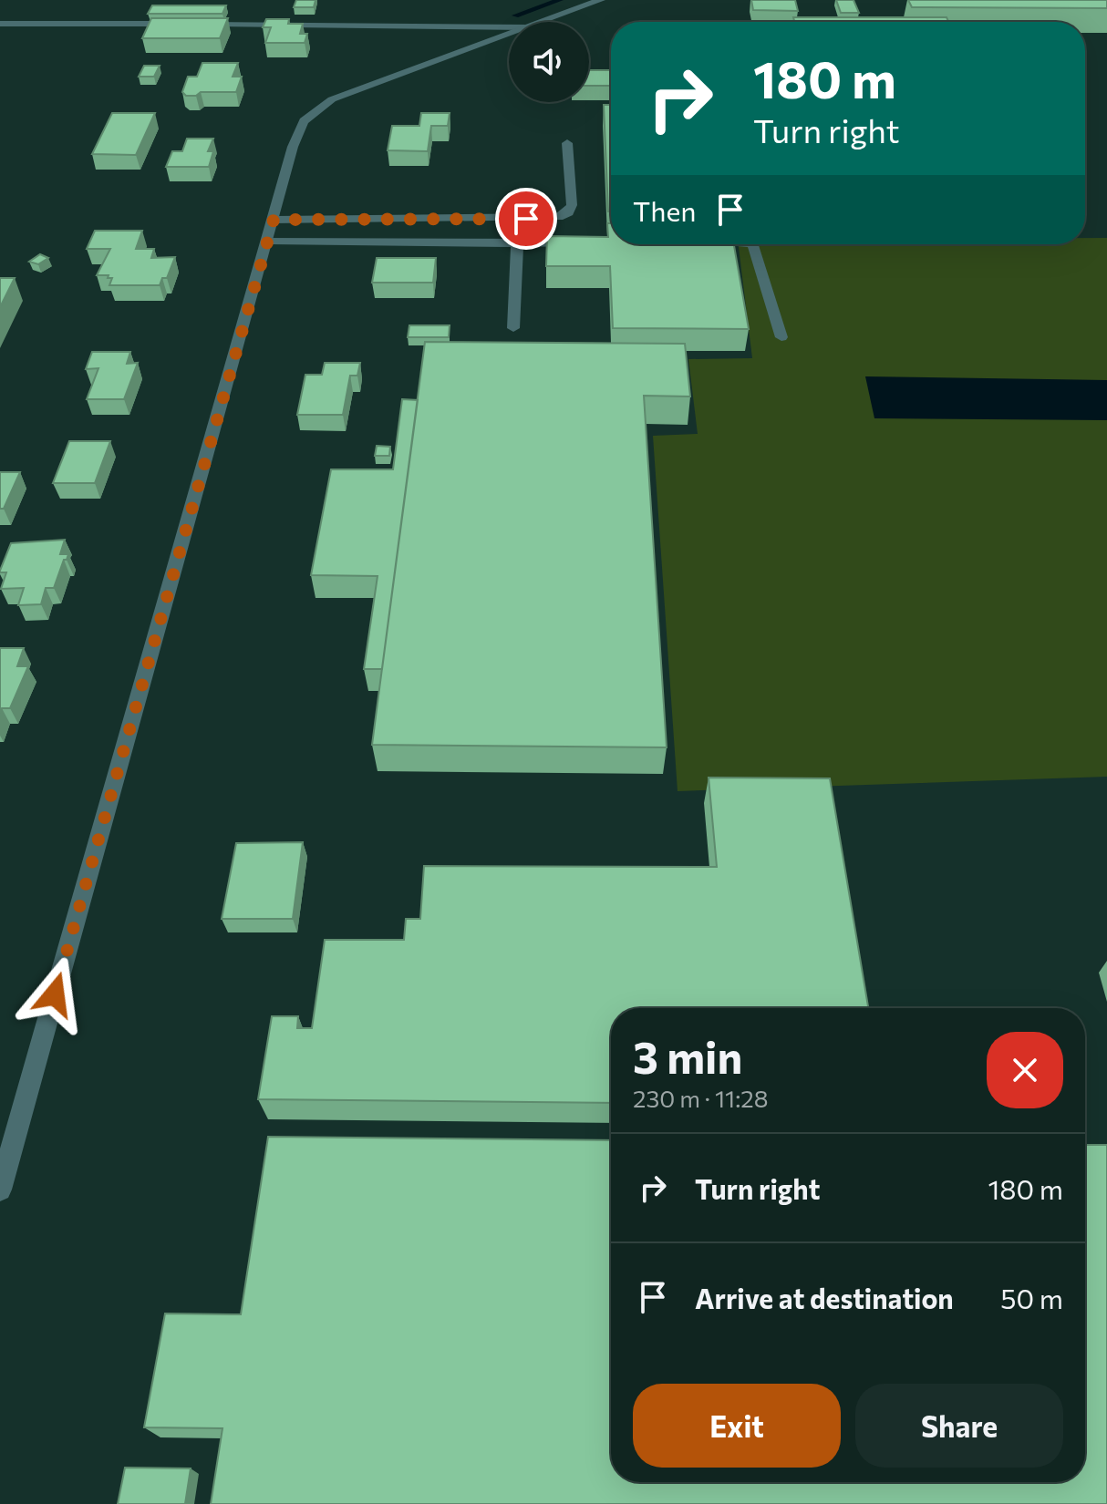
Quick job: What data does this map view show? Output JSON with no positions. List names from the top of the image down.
{
  "page": {
    "turn": ["180 m", "Turn right"],
    "then": "Then",
    "heading": ["3 min", "230 m · 11:28"],
    "list": [
      {
        "name": "Turn right",
        "value": "180 m"
      },
      {
        "name": "Arrive at destination",
        "value": "50 m"
      }
    ],
    "buttons": ["Exit", "Share"]
  }
}
